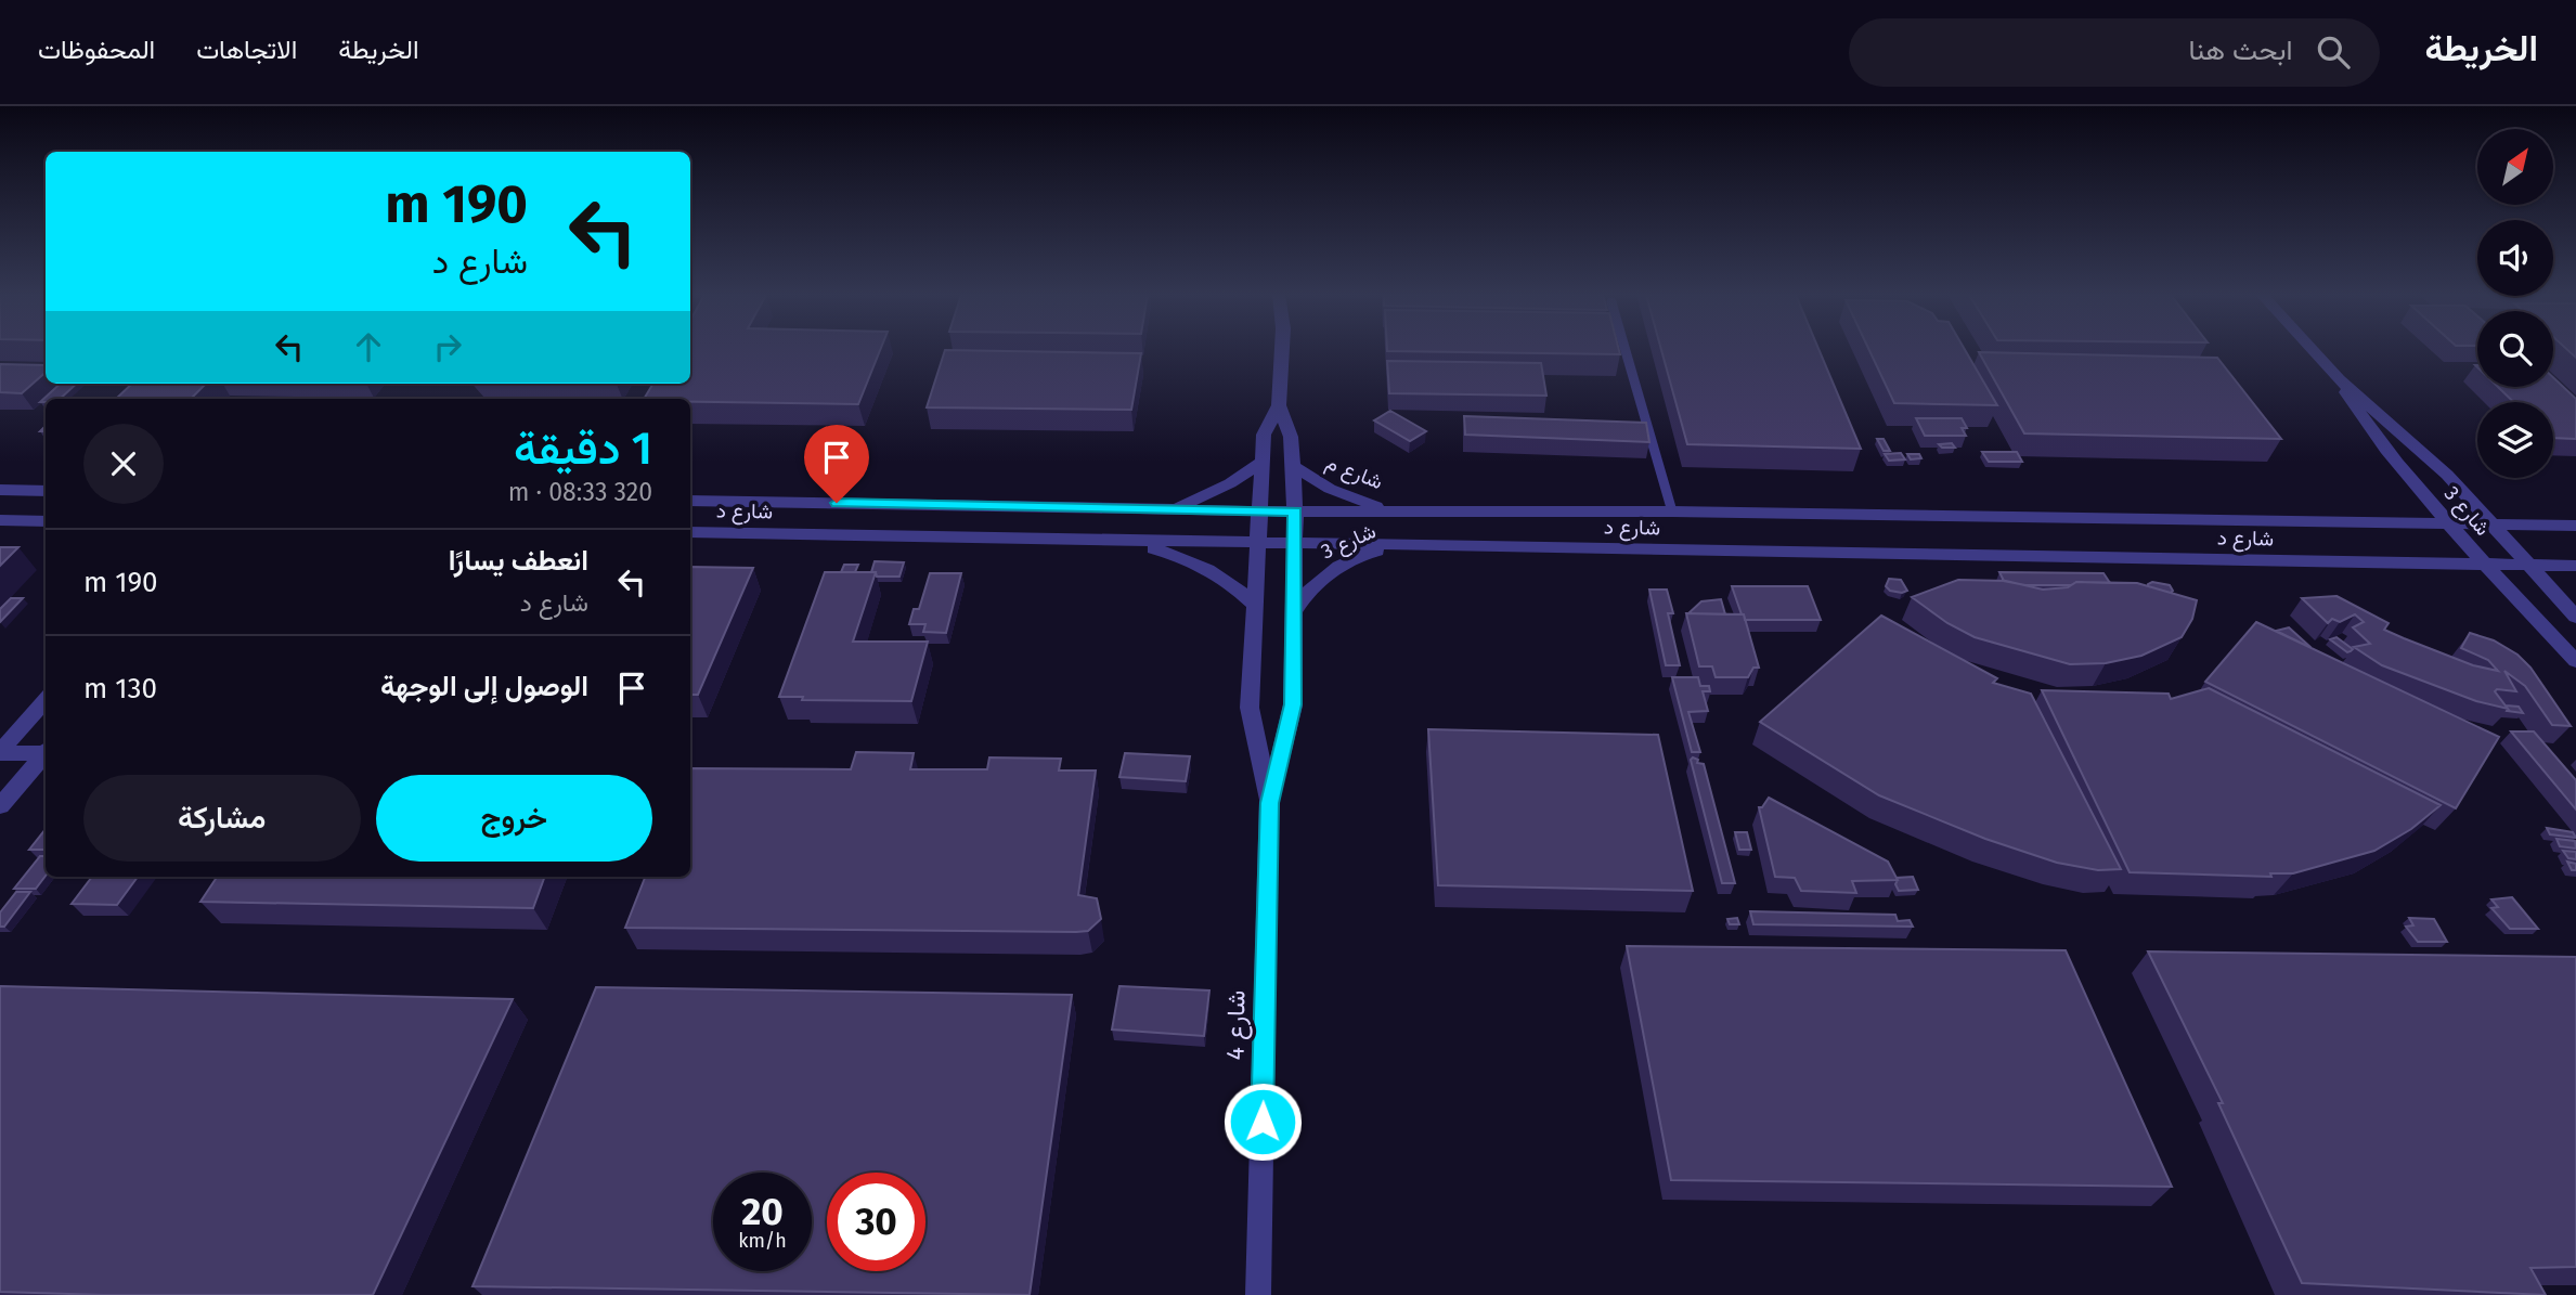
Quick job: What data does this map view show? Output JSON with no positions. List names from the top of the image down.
{
  "streets": {
    "street": [
      "شارع م",
      "شارع د",
      "شارع 3",
      "شارع 4"
    ]
  },
  "crossings": [
    ["شارع م", "شارع د"],
    ["شارع م", "شارع 4"],
    ["شارع د", "شارع 3"],
    ["شارع د", "شارع 4"],
    ["شارع 3", "شارع 4"]
  ],
  "north": "top right",
  "page": {
    "header": "الخريطة",
    "search": "ابحث هنا",
    "nav": ["الخريطة", "الاتجاهات", "المحفوظات"],
    "turn": ["190 m", "شارع د"],
    "heading": ["1 دقيقة", "320 m · 08:33"],
    "list": [
      {
        "name": "انعطف يسارًا",
        "note": "شارع د",
        "value": "190 m"
      },
      {
        "name": "الوصول إلى الوجهة",
        "value": "130 m"
      }
    ],
    "buttons": ["خروج", "مشاركة"],
    "speed": "20 km/h",
    "limit": "30"
  }
}
